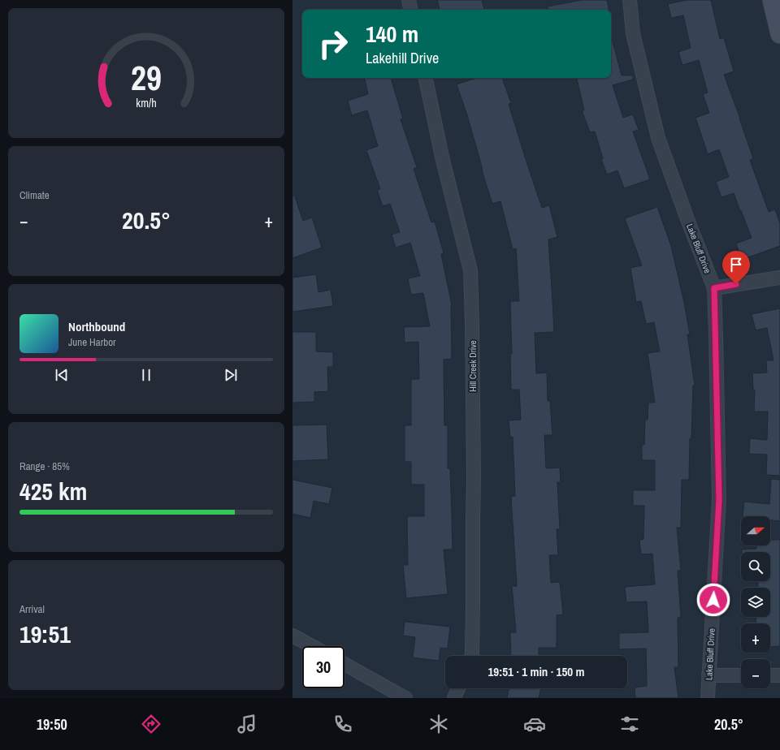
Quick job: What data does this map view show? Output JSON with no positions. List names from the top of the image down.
{
  "streets": {
    "street": ["Lake Bluff Drive", "Hill Creek Drive"]
  },
  "north": "right",
  "page": {
    "turn": ["140 m", "Lakehill Drive"],
    "tile": [
      "Climate",
      ["Range · 85%", "425 km"],
      ["Arrival", "19:51"]
    ],
    "heat": ["−", "20.5°", "+"],
    "song": ["Northbound", "June Harbor"],
    "map_buttons": ["+", "−"],
    "limit": "30",
    "trip": "19:51 · 1 min · 150 m",
    "tabs": ["19:50", "20.5°"],
    "gauge": ["29", "km/h"]
  }
}
